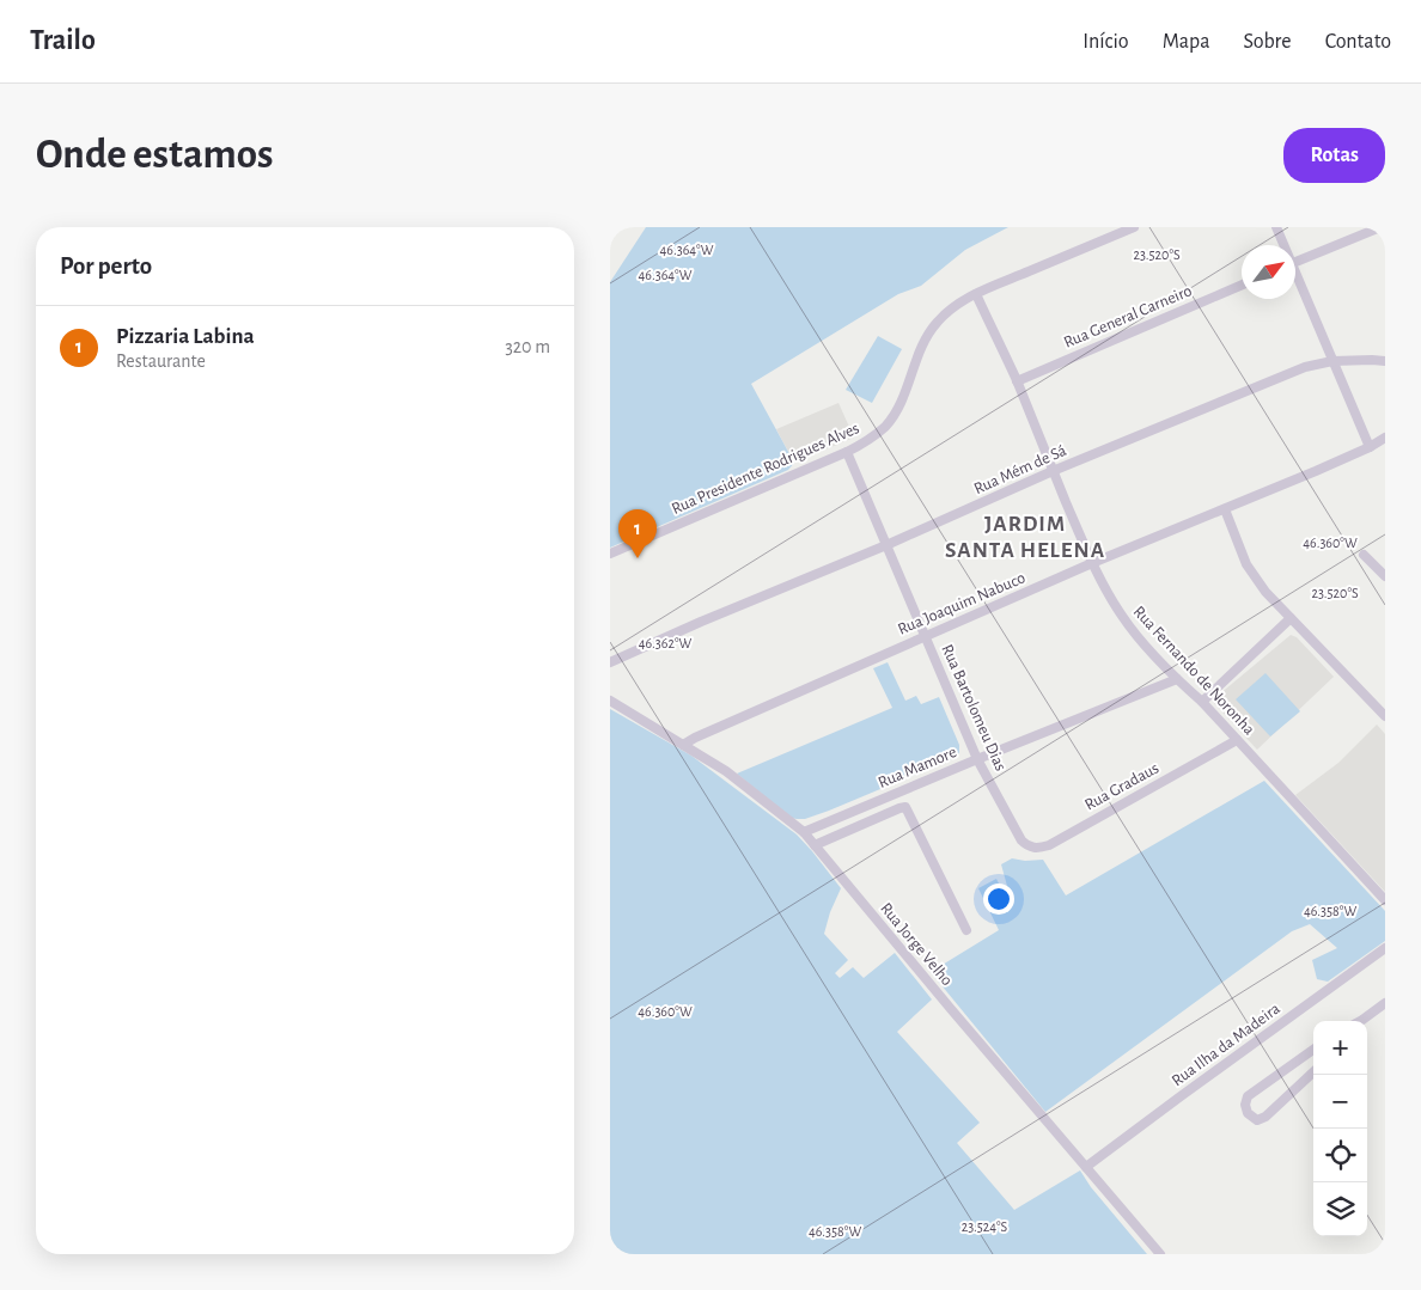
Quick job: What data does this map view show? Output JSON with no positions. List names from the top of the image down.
{
  "streets": {
    "street": [
      "Rua General Carneiro",
      "Rua Presidente Rodrigues Alves",
      "Rua Mém de Sá",
      "Rua Joaquim Nabuco",
      "Rua Fernando de Noronha",
      "Rua Bartolomeu Dias",
      "Rua Mamore",
      "Rua Gradaus",
      "Rua Jorge Velho",
      "Rua Ilha da Madeira"
    ]
  },
  "crossings": [
    ["Rua General Carneiro", "Rua Fernando de Noronha"],
    ["Rua Presidente Rodrigues Alves", "Rua Fernando de Noronha"],
    ["Rua Presidente Rodrigues Alves", "Rua Bartolomeu Dias"],
    ["Rua Mém de Sá", "Rua Fernando de Noronha"],
    ["Rua Mém de Sá", "Rua Bartolomeu Dias"],
    ["Rua Joaquim Nabuco", "Rua Fernando de Noronha"],
    ["Rua Joaquim Nabuco", "Rua Bartolomeu Dias"],
    ["Rua Joaquim Nabuco", "Rua Jorge Velho"],
    ["Rua Fernando de Noronha", "Rua Mamore"],
    ["Rua Fernando de Noronha", "Rua Gradaus"],
    ["Rua Bartolomeu Dias", "Rua Mamore"],
    ["Rua Bartolomeu Dias", "Rua Gradaus"],
    ["Rua Mamore", "Rua Jorge Velho"],
    ["Rua Jorge Velho", "Rua Ilha da Madeira"]
  ],
  "districts": ["JARDIM SANTA HELENA"],
  "north": "top right",
  "page": {
    "header": "Trailo",
    "nav": [
      "Início",
      "Mapa",
      "Sobre",
      "Contato"
    ],
    "buttons": "Rotas",
    "title": "Onde estamos",
    "heading": "Por perto",
    "list": [
      {
        "mark": "1",
        "name": "Pizzaria Labina",
        "note": "Restaurante",
        "value": "320 m"
      }
    ],
    "pins": "1",
    "map_buttons": ["+", "−"]
  },
  "coordinates": [
    "46.364°W",
    "23.520°S",
    "46.360°W",
    "46.362°W",
    "46.358°W",
    "23.524°S"
  ]
}
